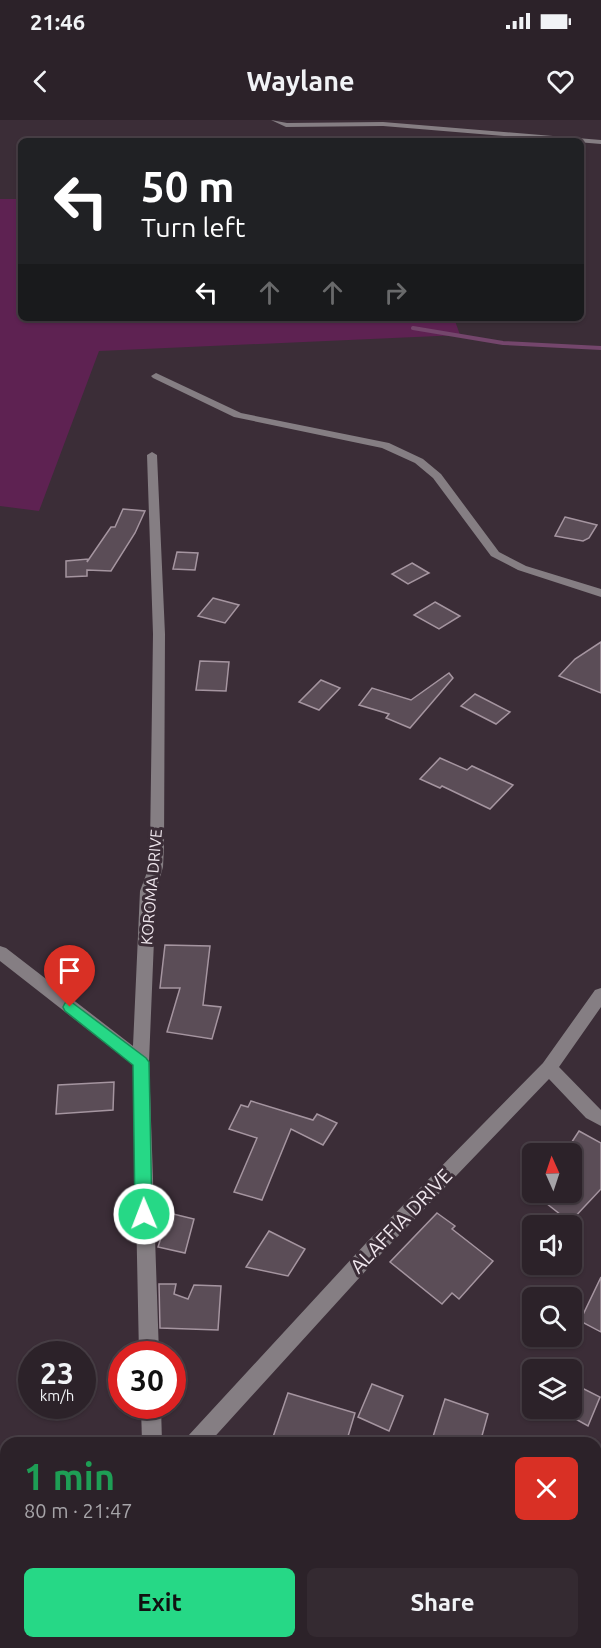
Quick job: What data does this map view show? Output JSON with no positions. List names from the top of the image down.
{
  "streets": {
    "street": ["KOROMA DRIVE", "ALAFFIA DRIVE"]
  },
  "north": "top",
  "page": {
    "status": "21:46",
    "header": "Waylane",
    "turn": ["50 m", "Turn left"],
    "speed": "23 km/h",
    "limit": "30",
    "heading": ["1 min", "80 m · 21:47"],
    "buttons": ["Exit", "Share"]
  }
}
